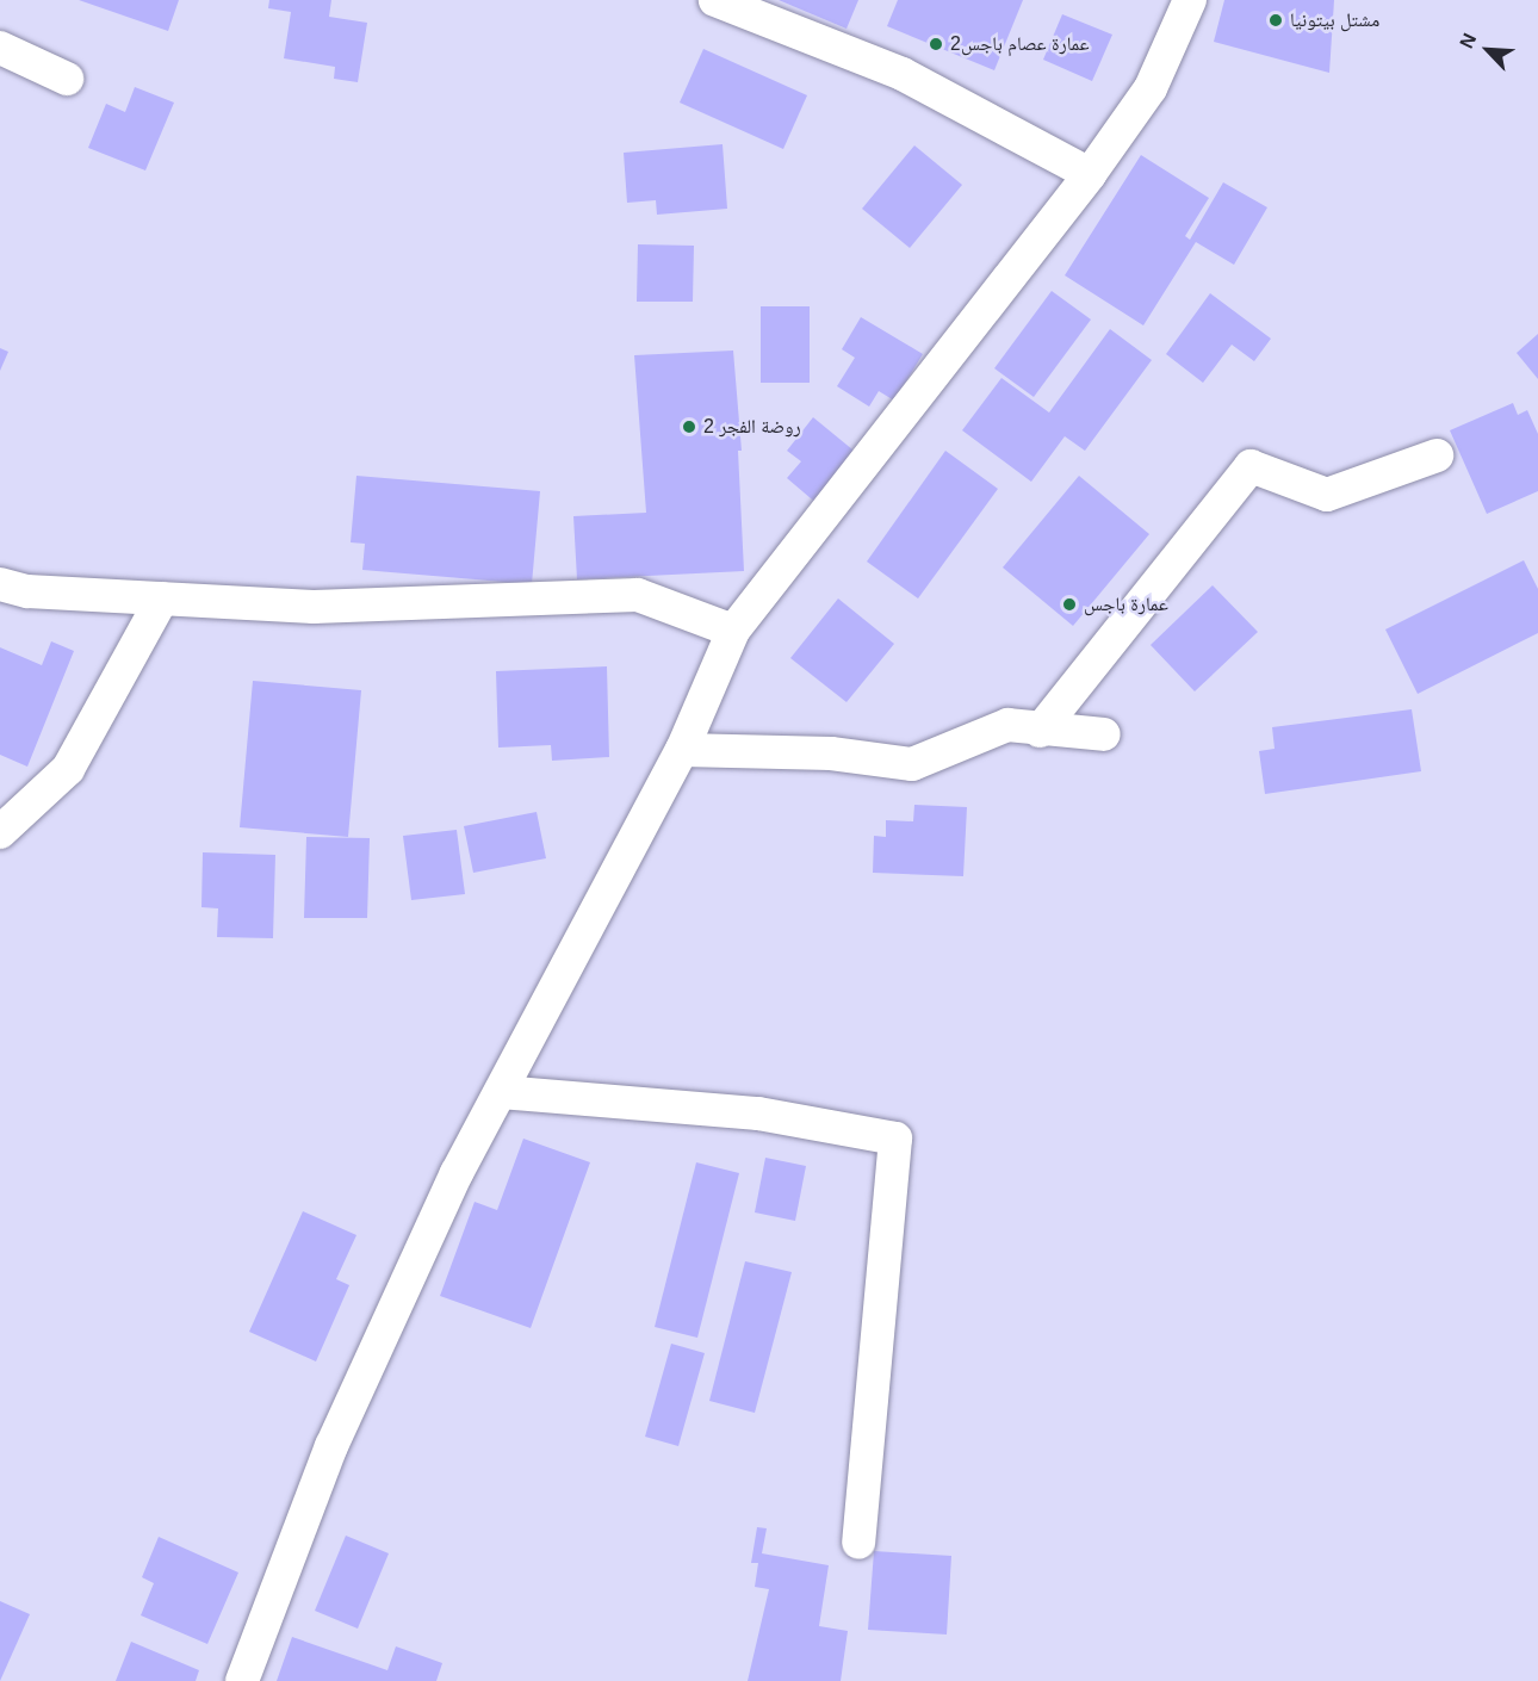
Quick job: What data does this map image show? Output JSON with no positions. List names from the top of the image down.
{
  "places": [
    "مشتل بيتونيا",
    "عمارة عصام باجس2",
    "روضة الفجر 2",
    "عمارة باجس"
  ],
  "north": "top left"
}
